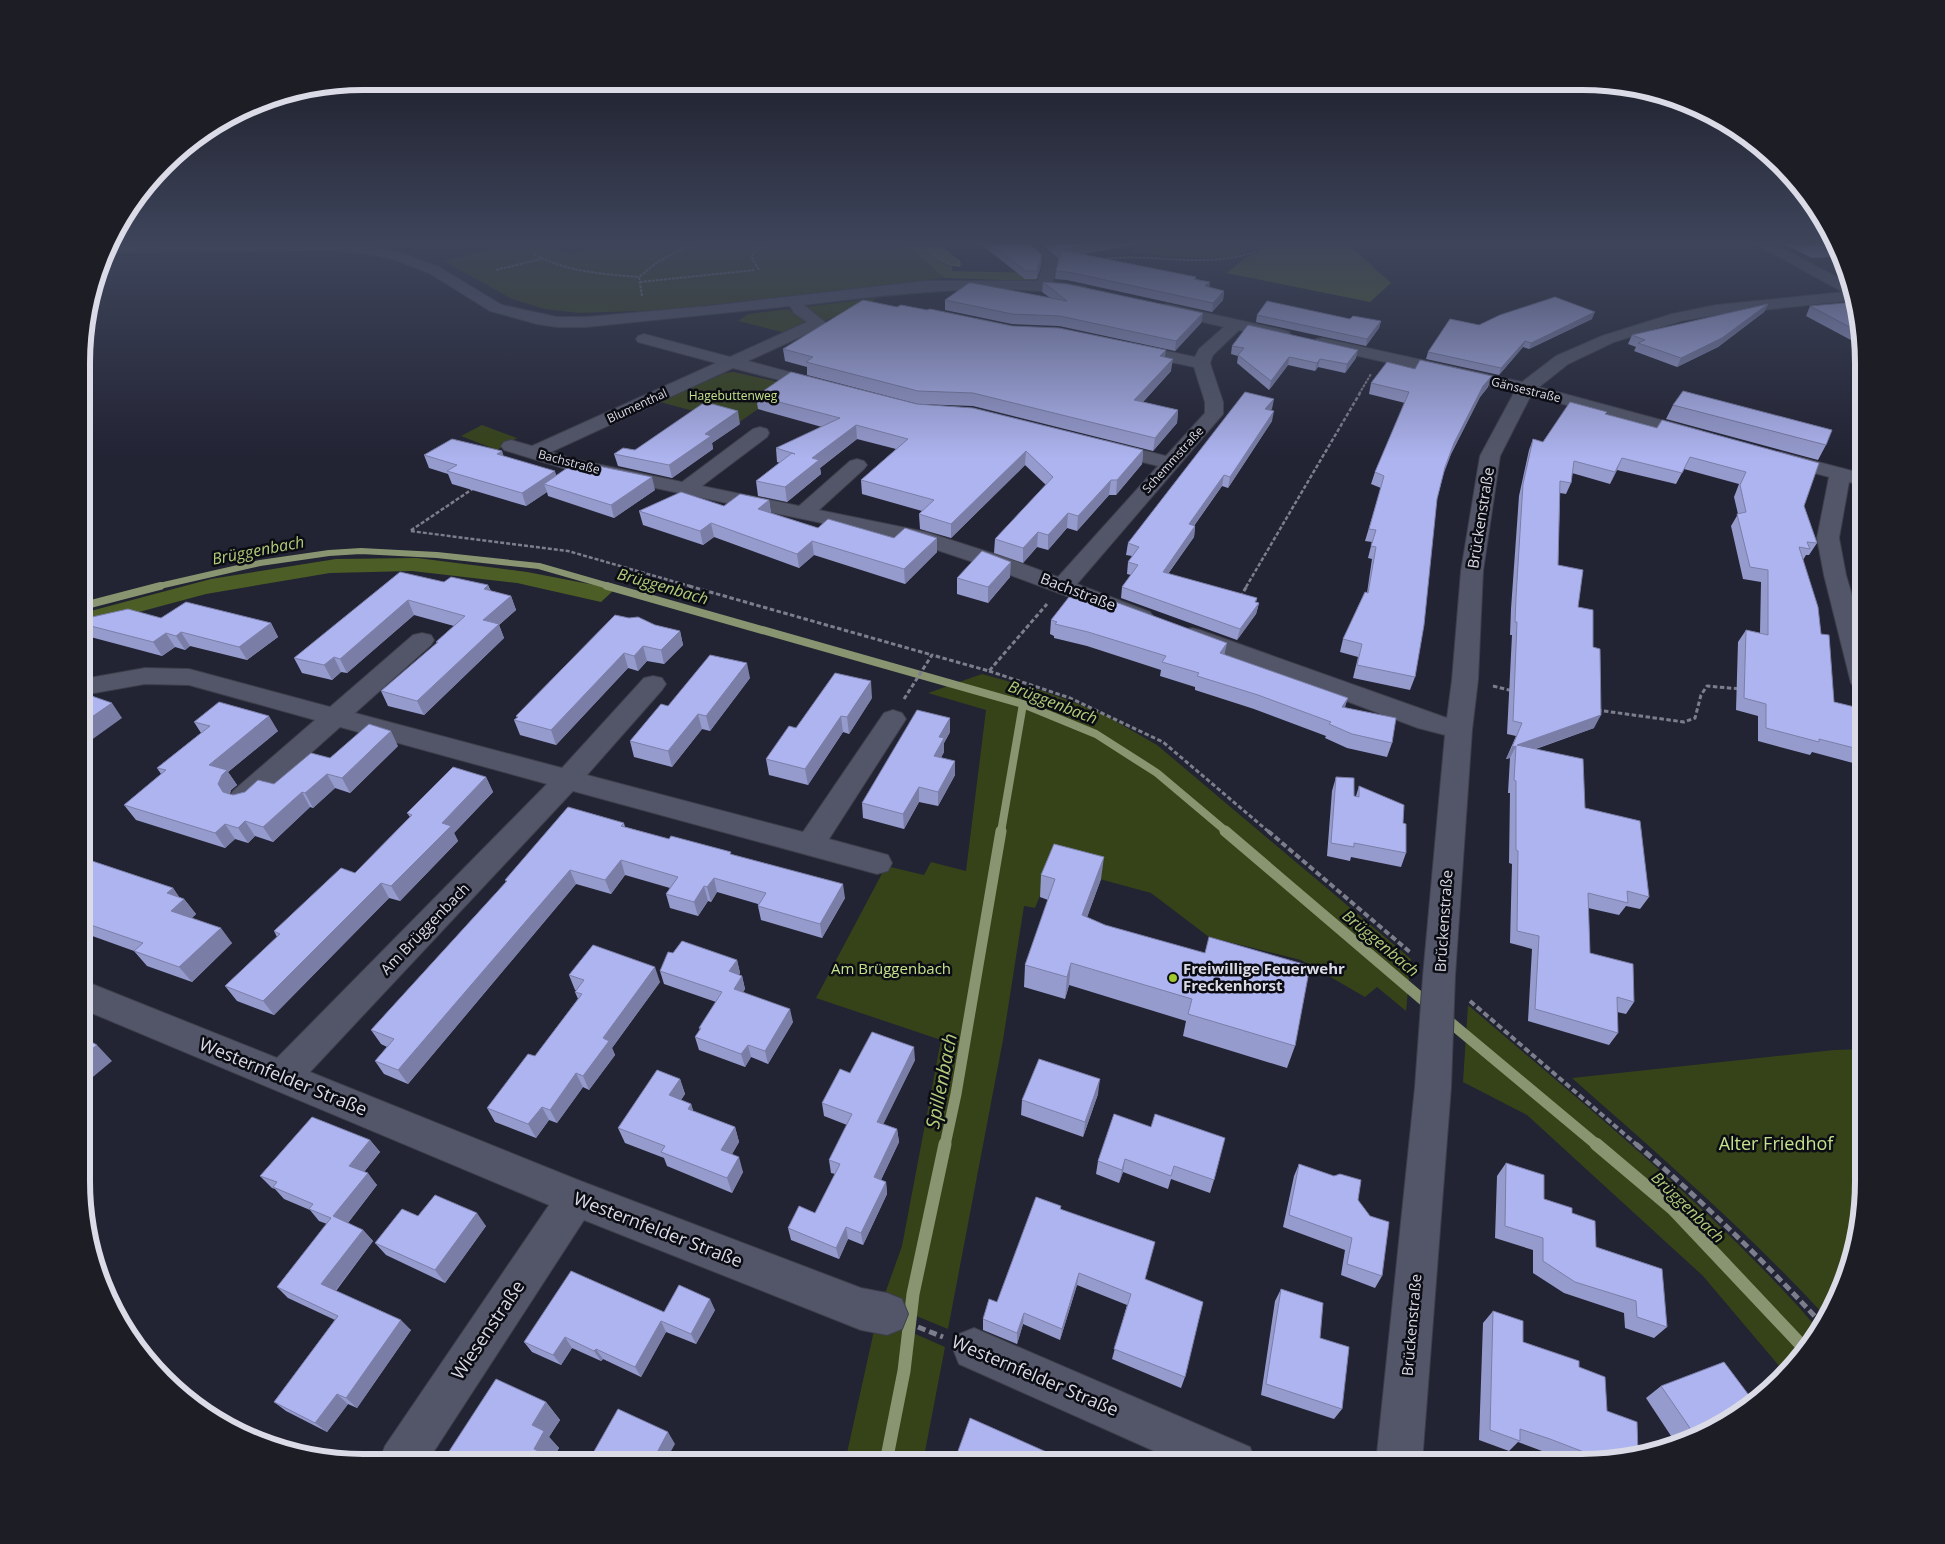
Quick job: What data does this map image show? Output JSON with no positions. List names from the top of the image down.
{
  "streets": {
    "street": [
      "Gänsestraße",
      "Blumenthal",
      "Schemmstraße",
      "Bachstraße",
      "Brückenstraße",
      "Am Brüggenbach",
      "Westernfelder Straße",
      "Wiesenstraße"
    ]
  },
  "crossings": [
    ["Gänsestraße", "Brückenstraße"],
    ["Blumenthal", "Bachstraße"],
    ["Schemmstraße", "Bachstraße"],
    ["Bachstraße", "Brückenstraße"],
    ["Am Brüggenbach", "Westernfelder Straße"],
    ["Westernfelder Straße", "Wiesenstraße"]
  ],
  "water": ["Brüggenbach", "Spillenbach"],
  "parks": ["Hagebuttenweg", "Am Brüggenbach", "Alter Friedhof"],
  "places": ["Freiwillige Feuerwehr Freckenhorst"]
}
